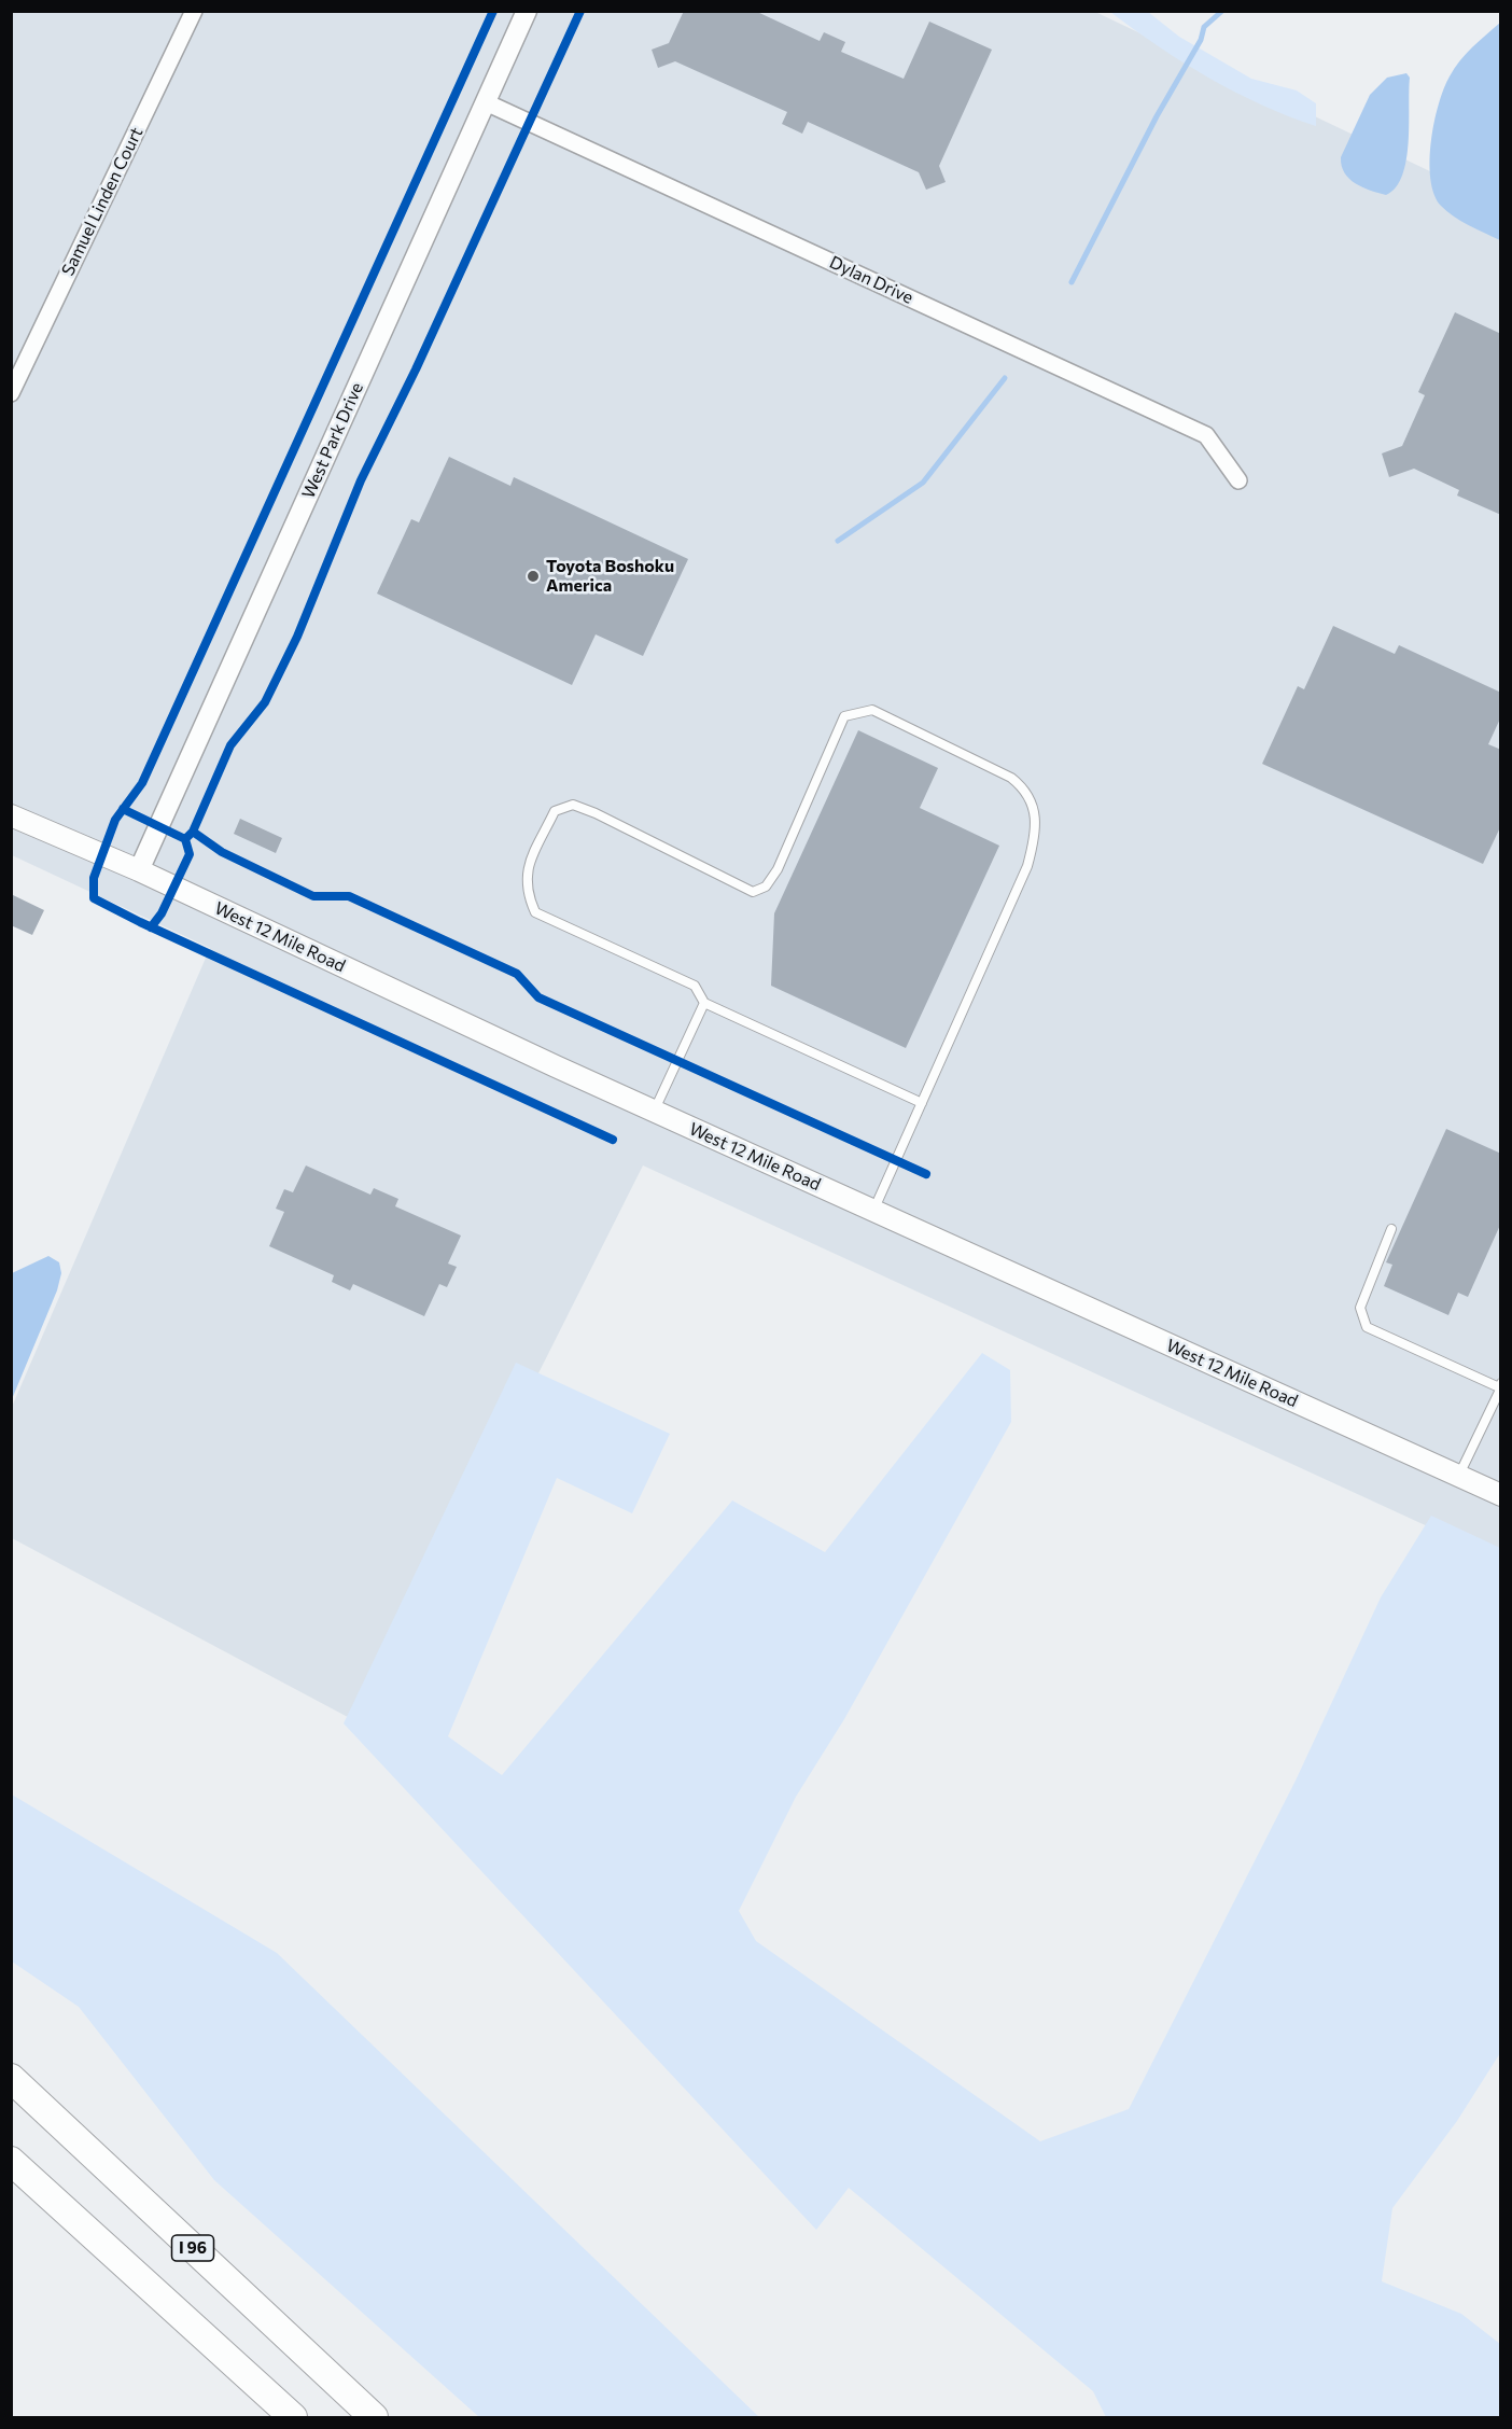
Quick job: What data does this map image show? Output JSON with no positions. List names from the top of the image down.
{
  "streets": {
    "highway": ["I 96"],
    "main road": ["West 12 Mile Road"],
    "street": ["Samuel Linden Court", "Dylan Drive", "West Park Drive"]
  },
  "crossings": [
    ["Dylan Drive", "West Park Drive"],
    ["West Park Drive", "West 12 Mile Road"]
  ],
  "places": ["Toyota Boshoku America"]
}
